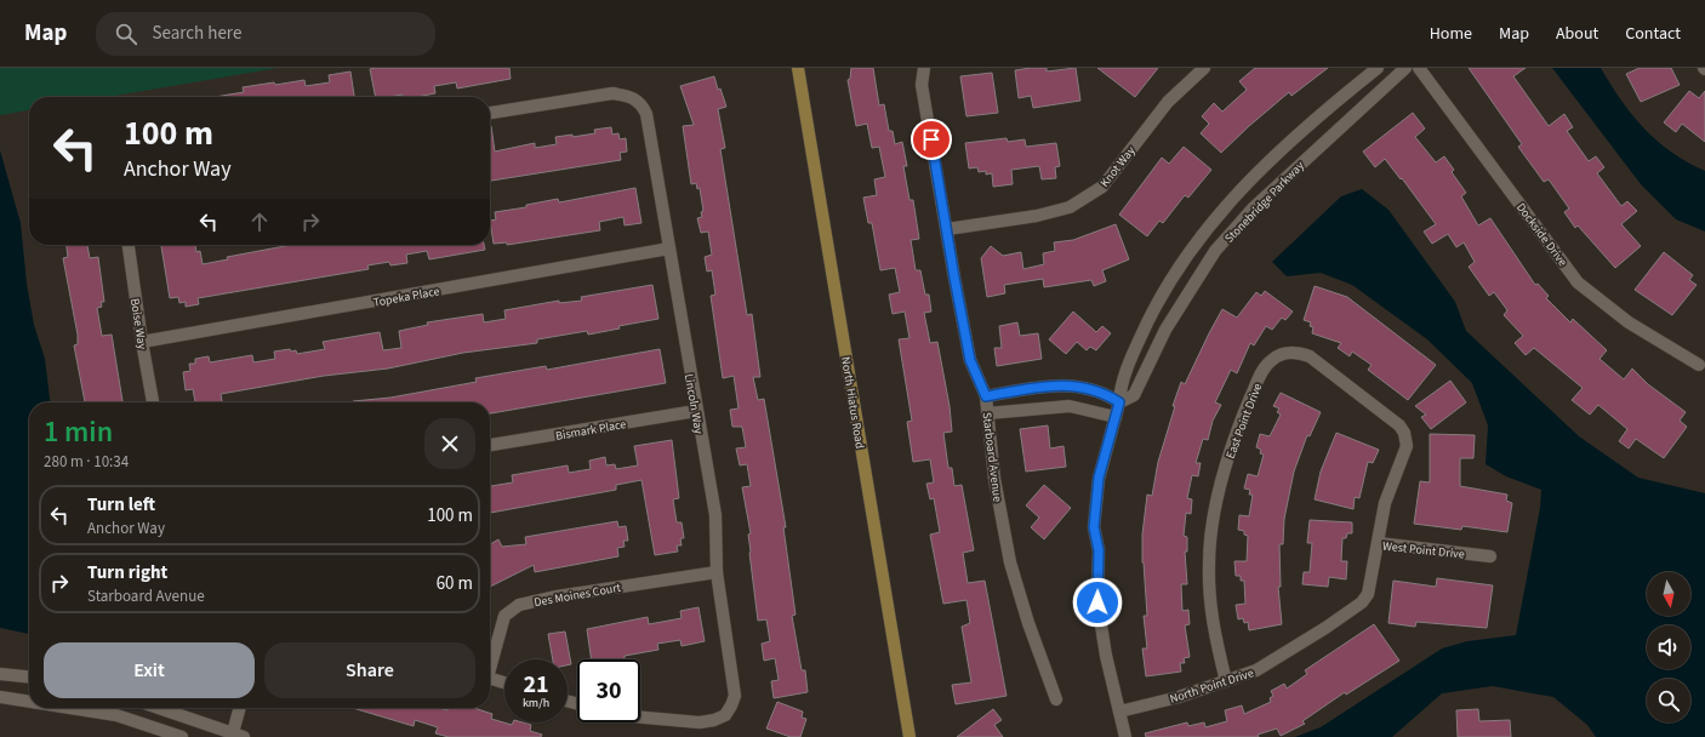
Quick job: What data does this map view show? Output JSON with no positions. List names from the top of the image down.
{
  "streets": {
    "street": [
      "Knot Way",
      "Stonebridge Parkway",
      "Dockside Drive",
      "Topeka Place",
      "Boise Way",
      "North Hiatus Road",
      "Lincoln Way",
      "East Point Drive",
      "Bismark Place",
      "Starboard Avenue",
      "West Point Drive",
      "Des Moines Court",
      "North Point Drive"
    ]
  },
  "crossings": [
    ["Knot Way", "Starboard Avenue"],
    ["Stonebridge Parkway", "North Point Drive"],
    ["Topeka Place", "Boise Way"],
    ["Topeka Place", "Lincoln Way"],
    ["Lincoln Way", "Bismark Place"],
    ["Lincoln Way", "Des Moines Court"],
    ["East Point Drive", "West Point Drive"],
    ["East Point Drive", "North Point Drive"],
    ["West Point Drive", "North Point Drive"]
  ],
  "north": "bottom",
  "page": {
    "header": "Map",
    "search": "Search here",
    "nav": [
      "Home",
      "Map",
      "About",
      "Contact"
    ],
    "turn": ["100 m", "Anchor Way"],
    "heading": ["1 min", "280 m · 10:34"],
    "list": [
      {
        "name": "Turn left",
        "note": "Anchor Way",
        "value": "100 m"
      },
      {
        "name": "Turn right",
        "note": "Starboard Avenue",
        "value": "60 m"
      }
    ],
    "buttons": ["Exit", "Share"],
    "speed": "21 km/h",
    "limit": "30"
  }
}
